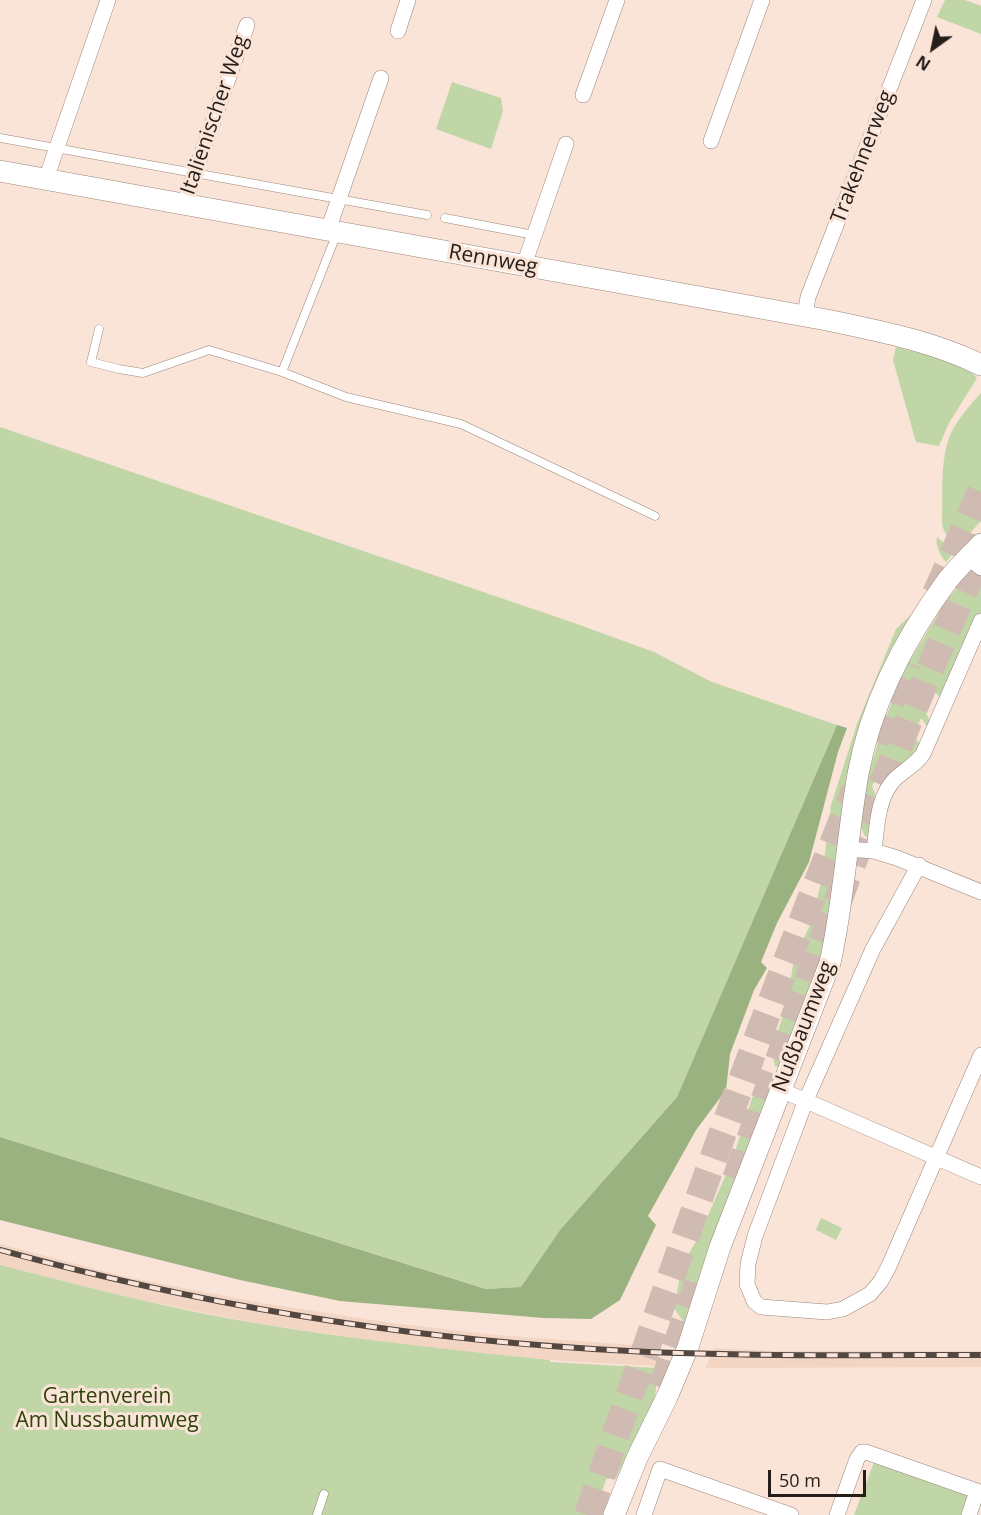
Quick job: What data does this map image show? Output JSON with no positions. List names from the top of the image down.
{
  "streets": {
    "street": [
      "Italienischer Weg",
      "Trakehnerweg",
      "Rennweg",
      "Nußbaumweg"
    ]
  },
  "crossings": [
    ["Italienischer Weg", "Rennweg"],
    ["Trakehnerweg", "Rennweg"]
  ],
  "parks": ["Gartenverein Am Nussbaumweg"],
  "scale_bar": "50 m",
  "north": "bottom left"
}
